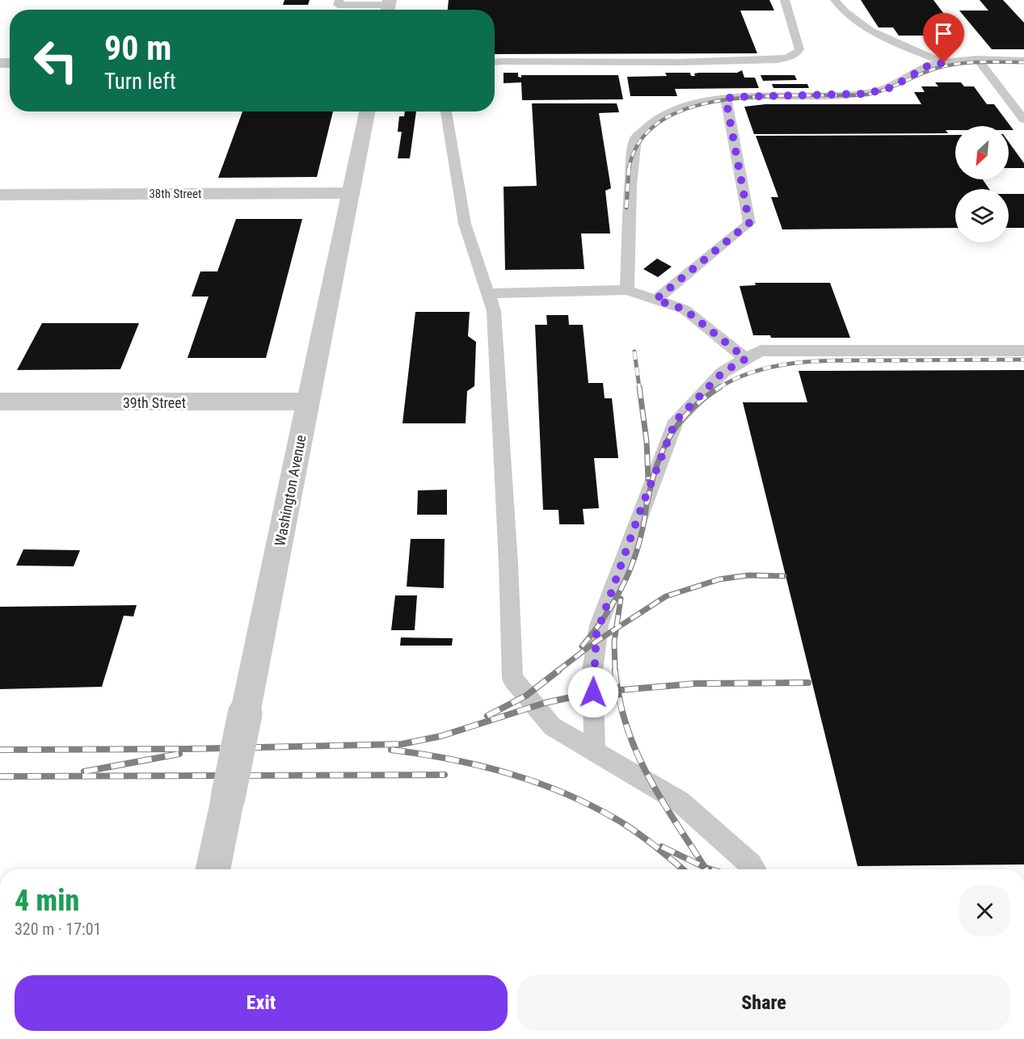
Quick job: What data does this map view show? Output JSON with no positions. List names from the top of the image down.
{
  "streets": {
    "street": ["38th Street", "39th Street", "Washington Avenue"]
  },
  "crossings": [
    ["38th Street", "Washington Avenue"],
    ["39th Street", "Washington Avenue"]
  ],
  "north": "bottom left",
  "page": {
    "turn": ["90 m", "Turn left"],
    "heading": ["4 min", "320 m · 17:01"],
    "buttons": ["Exit", "Share"]
  }
}
